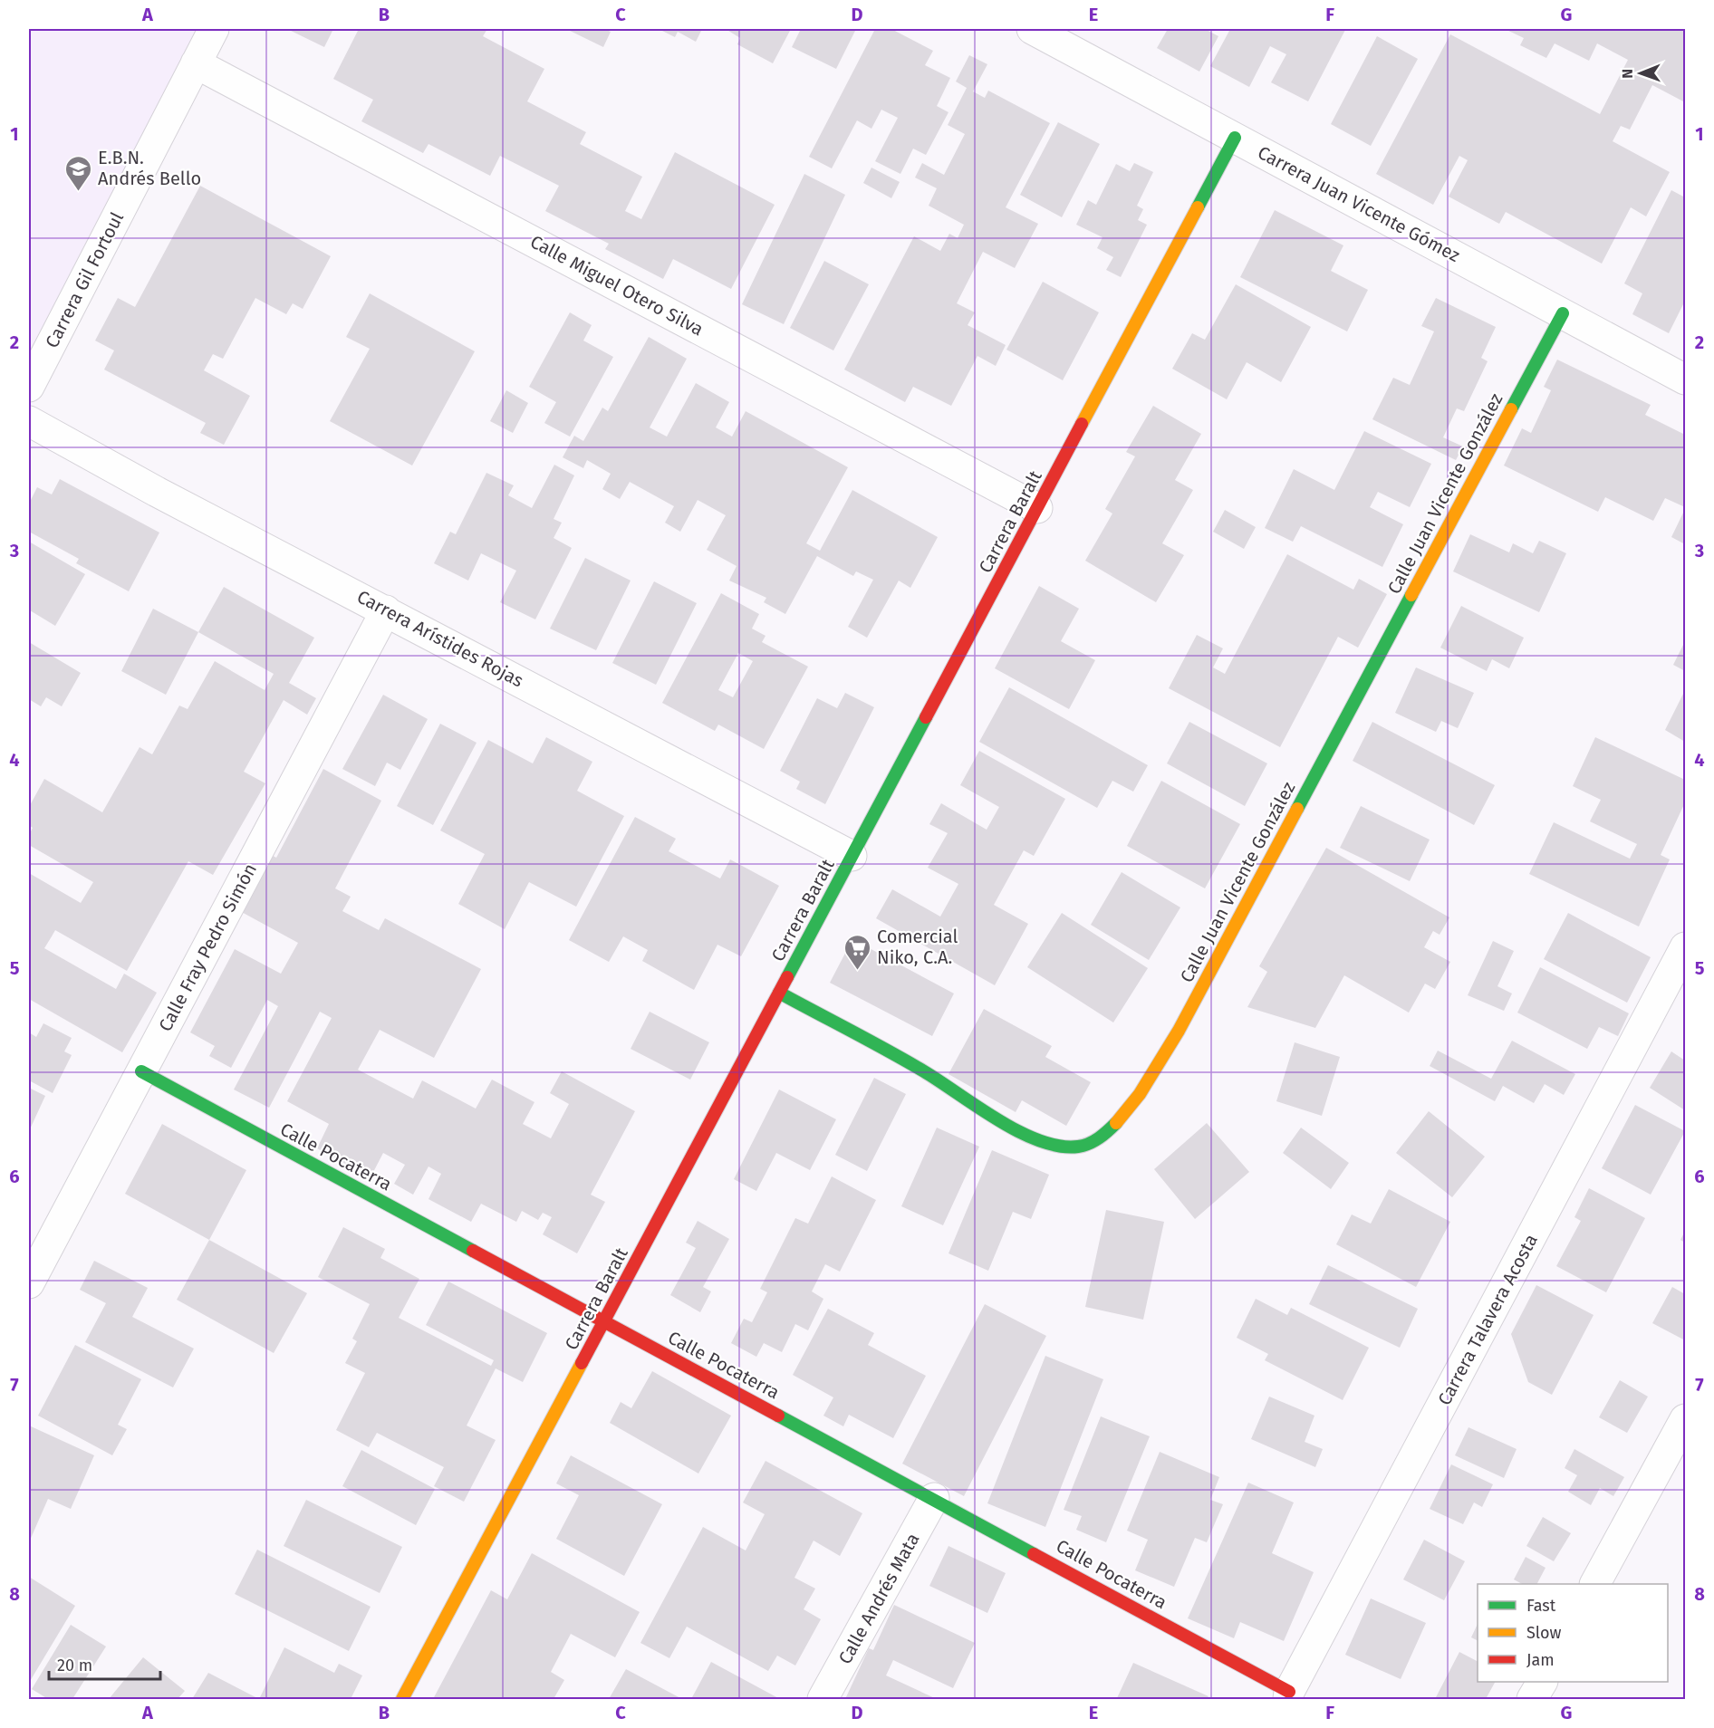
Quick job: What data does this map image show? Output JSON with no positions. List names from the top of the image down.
{
  "streets": {
    "street": [
      "Carrera Juan Vicente Gómez",
      "Carrera Gil Fortoul",
      "Calle Miguel Otero Silva",
      "Calle Juan Vicente González",
      "Carrera Baralt",
      "Carrera Arístides Rojas",
      "Calle Fray Pedro Simón",
      "Calle Pocaterra",
      "Carrera Talavera Acosta",
      "Calle Andrés Mata"
    ]
  },
  "crossings": [
    ["Carrera Juan Vicente Gómez", "Calle Juan Vicente González"],
    ["Carrera Juan Vicente Gómez", "Carrera Baralt"],
    ["Carrera Gil Fortoul", "Calle Miguel Otero Silva"],
    ["Calle Miguel Otero Silva", "Carrera Baralt"],
    ["Calle Juan Vicente González", "Carrera Baralt"],
    ["Carrera Baralt", "Carrera Arístides Rojas"],
    ["Carrera Baralt", "Calle Pocaterra"],
    ["Carrera Arístides Rojas", "Calle Fray Pedro Simón"],
    ["Calle Fray Pedro Simón", "Calle Pocaterra"],
    ["Calle Pocaterra", "Carrera Talavera Acosta"],
    ["Calle Pocaterra", "Calle Andrés Mata"]
  ],
  "places": {
    "school or university": ["E.B.N. Andrés Bello"],
    "supermarket": ["Comercial Niko, C.A."]
  },
  "legend": ["Fast", "Slow", "Jam"],
  "scale_bar": "20 m",
  "north": "left",
  "grid": {
    "columns": [
      "A",
      "B",
      "C",
      "D",
      "E",
      "F",
      "G"
    ],
    "rows": [
      "1",
      "2",
      "3",
      "4",
      "5",
      "6",
      "7",
      "8"
    ]
  }
}
